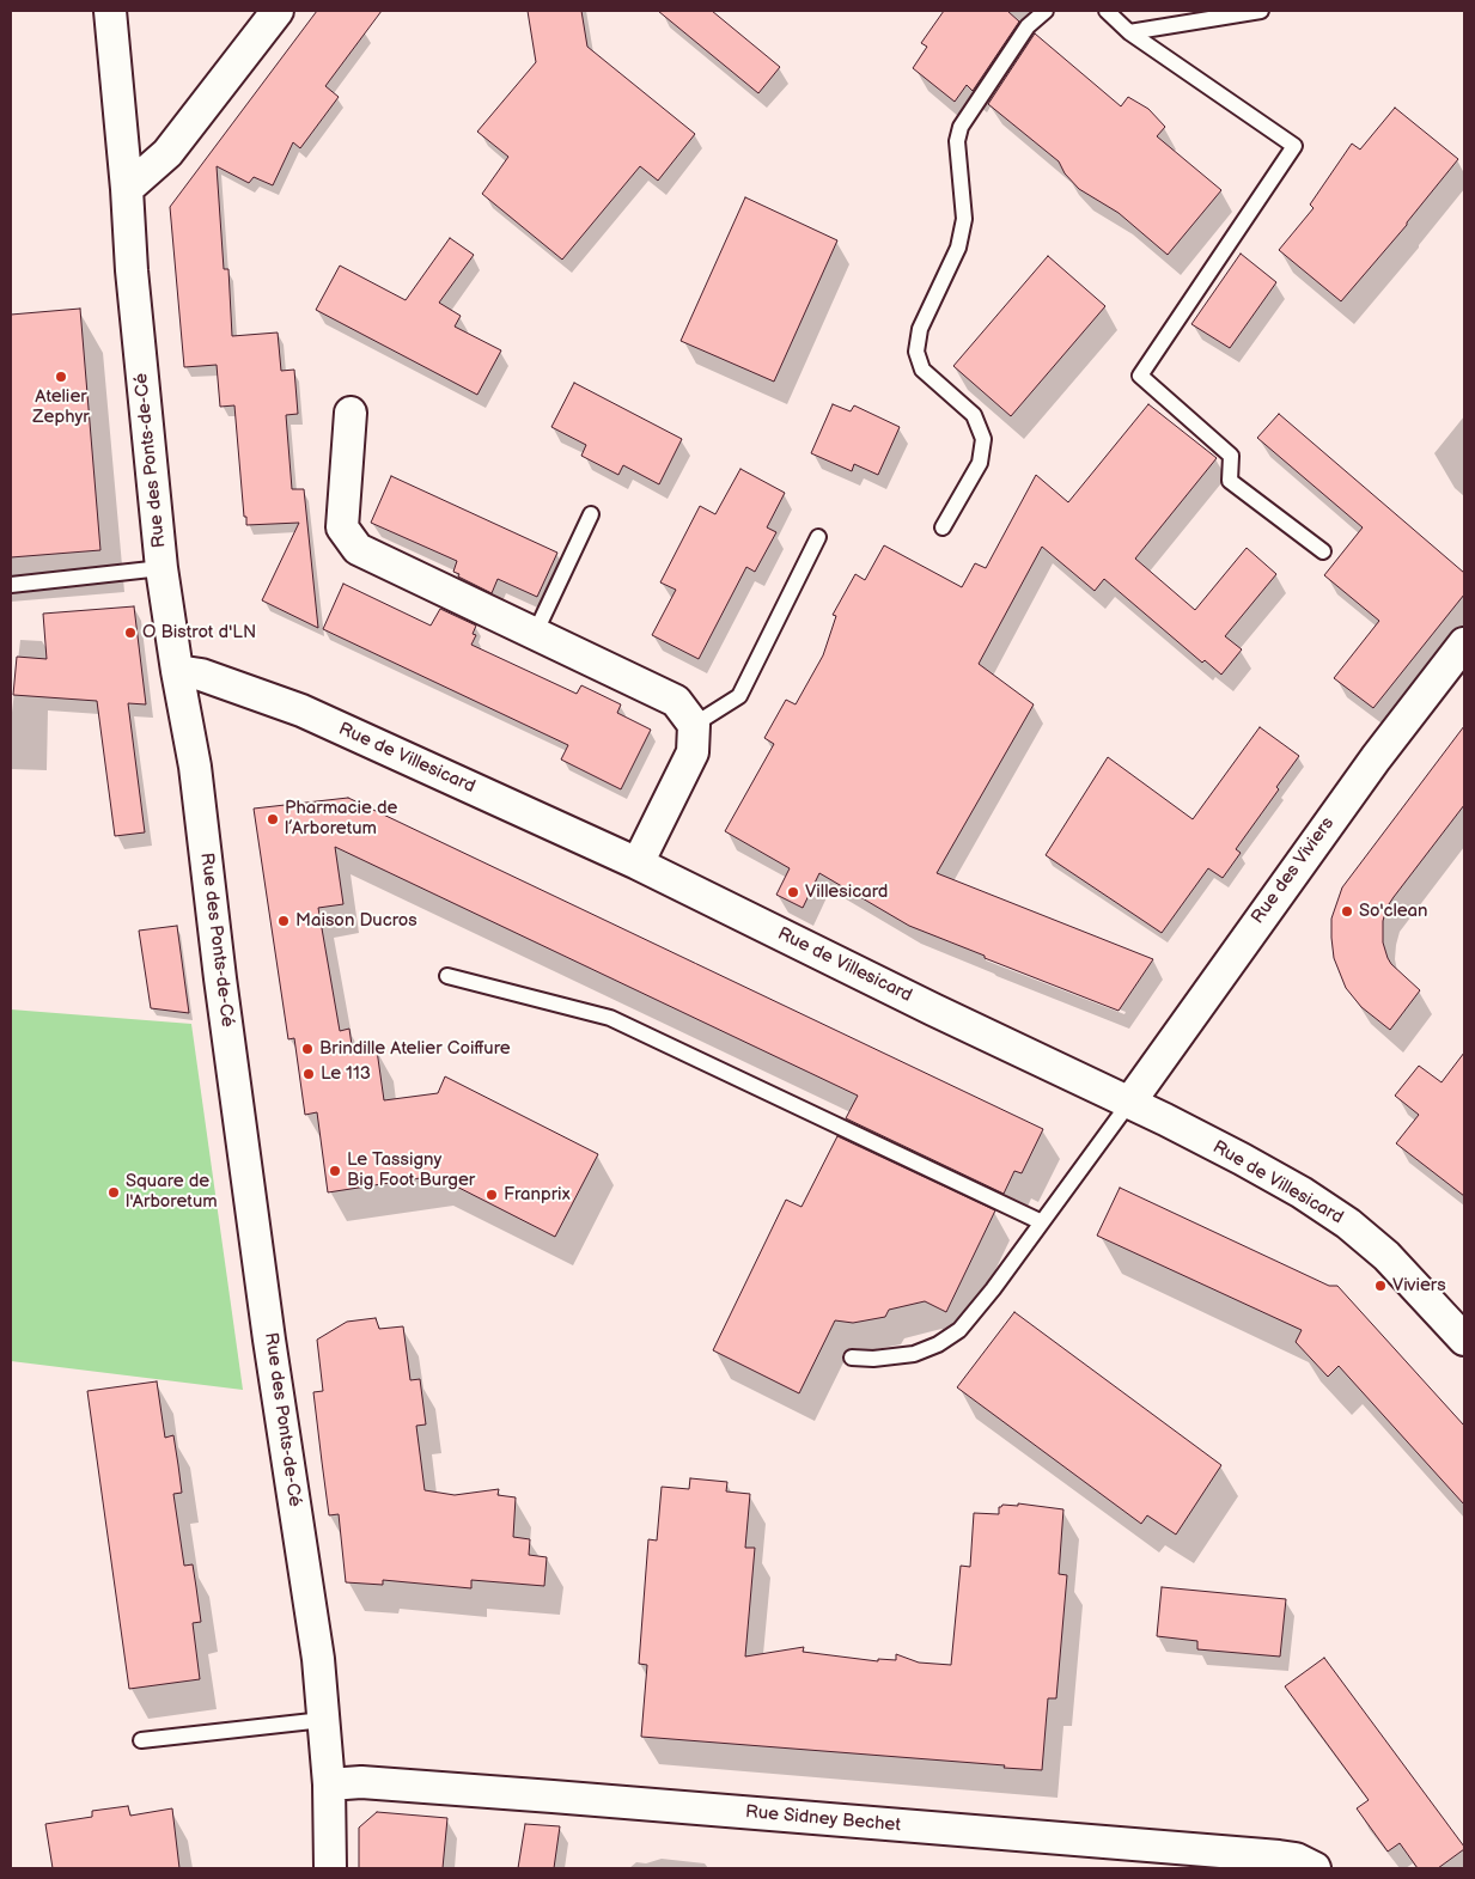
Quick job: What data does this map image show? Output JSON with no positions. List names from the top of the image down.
{
  "streets": {
    "street": [
      "Rue des Ponts-de-Cé",
      "Rue de Villesicard",
      "Rue des Viviers",
      "Rue Sidney Bechet"
    ]
  },
  "crossings": [
    ["Rue des Ponts-de-Cé", "Rue de Villesicard"],
    ["Rue des Ponts-de-Cé", "Rue Sidney Bechet"],
    ["Rue de Villesicard", "Rue des Viviers"]
  ],
  "places": [
    "Atelier Zephyr",
    "O Bistrot d'LN",
    "Pharmacie de l’Arboretum",
    "Villesicard",
    "So'clean",
    "Maison Ducros",
    "Brindille Atelier Coiffure",
    "Le 113",
    "Le Tassigny Big Foot Burger",
    "Square de l'Arboretum",
    "Franprix",
    "Viviers"
  ]
}
